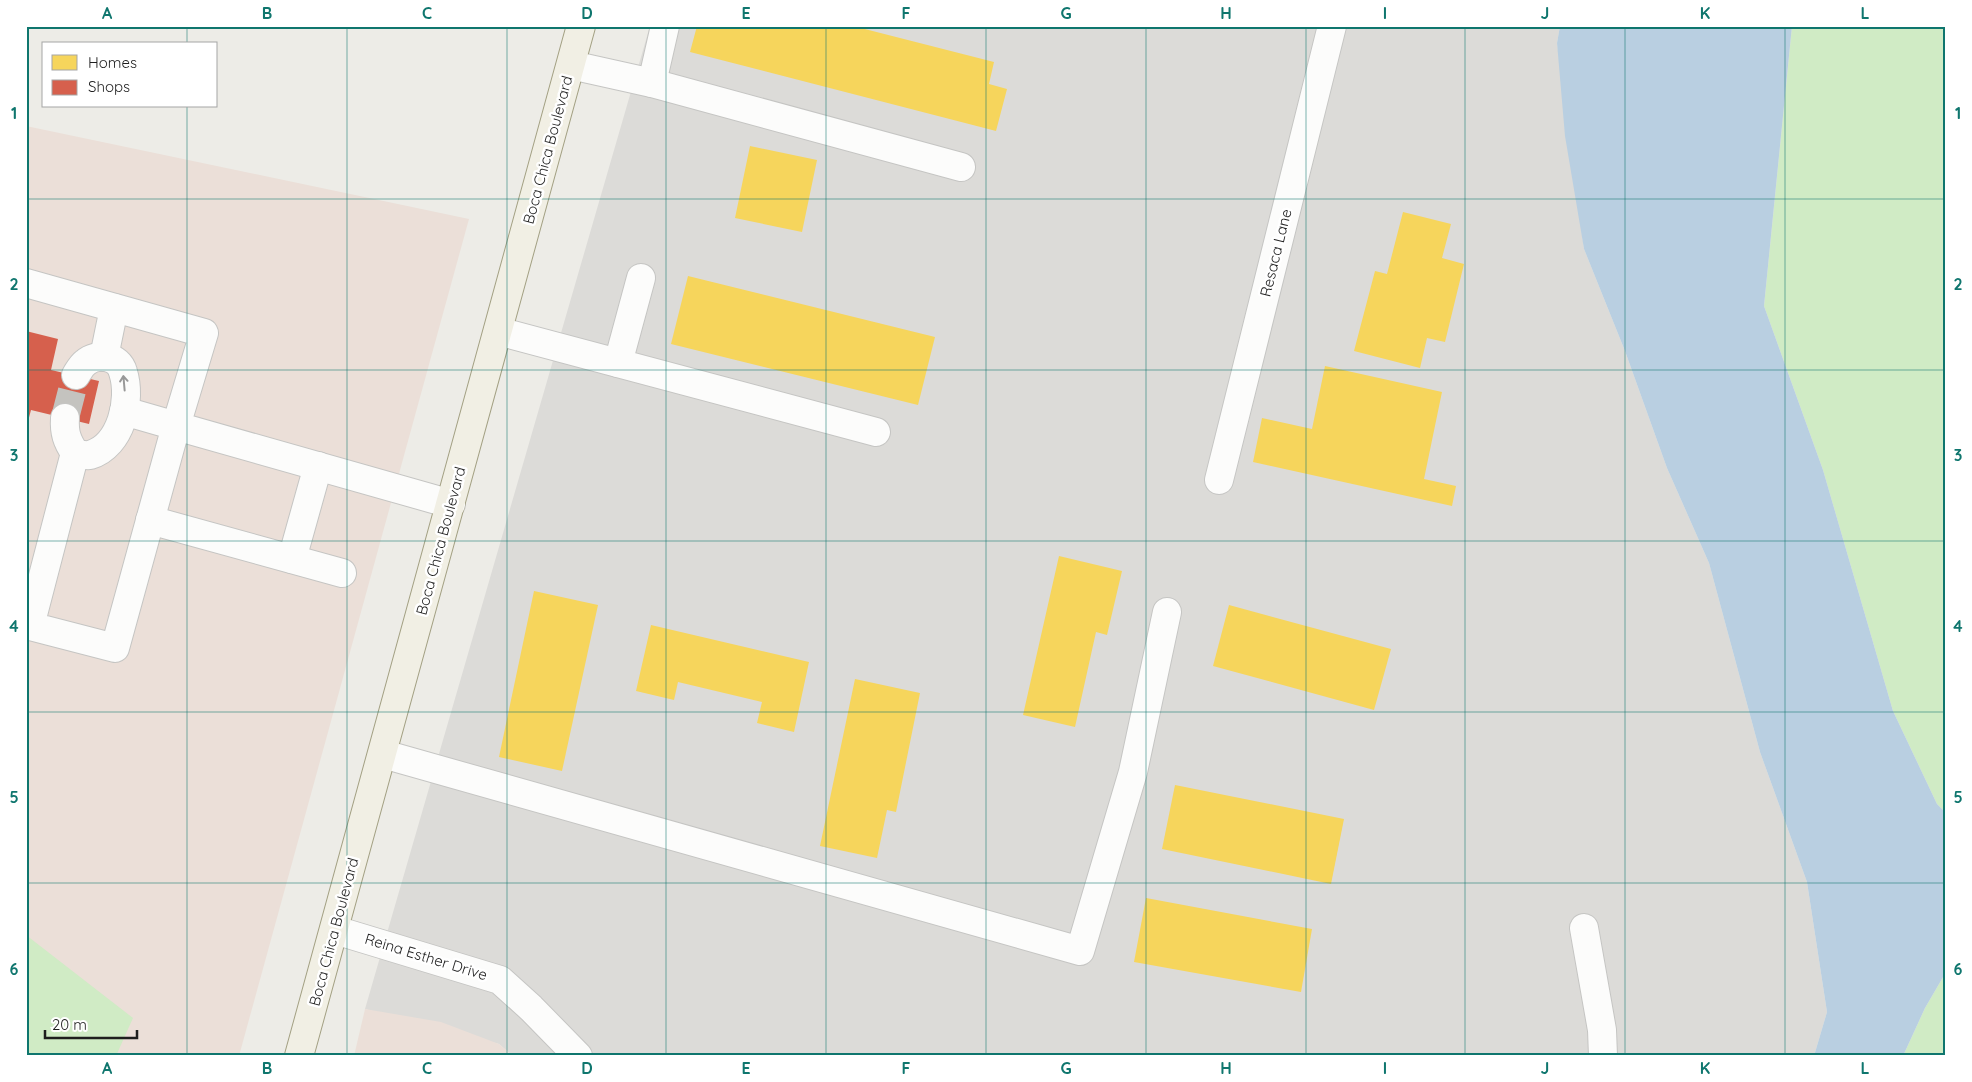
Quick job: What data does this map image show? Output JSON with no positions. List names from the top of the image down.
{
  "streets": {
    "main road": ["Boca Chica Boulevard"],
    "street": ["Resaca Lane", "Reina Esther Drive"]
  },
  "crossings": [
    ["Boca Chica Boulevard", "Reina Esther Drive"]
  ],
  "legend": ["Homes", "Shops"],
  "scale_bar": "20 m",
  "grid": {
    "columns": [
      "A",
      "B",
      "C",
      "D",
      "E",
      "F",
      "G",
      "H",
      "I",
      "J",
      "K",
      "L"
    ],
    "rows": [
      "1",
      "2",
      "3",
      "4",
      "5",
      "6"
    ]
  }
}
